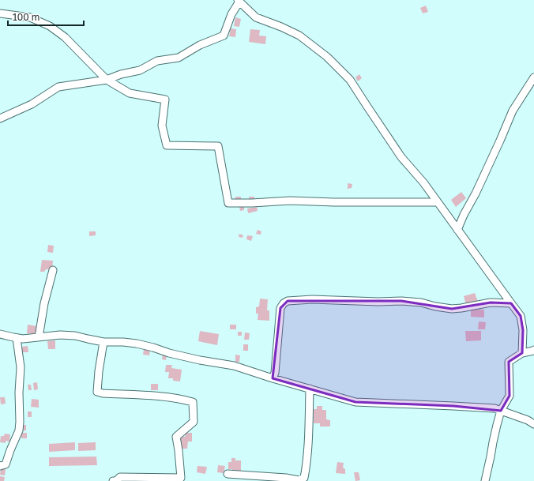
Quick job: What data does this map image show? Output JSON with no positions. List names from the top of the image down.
{
  "scale_bar": "100 m"
}
